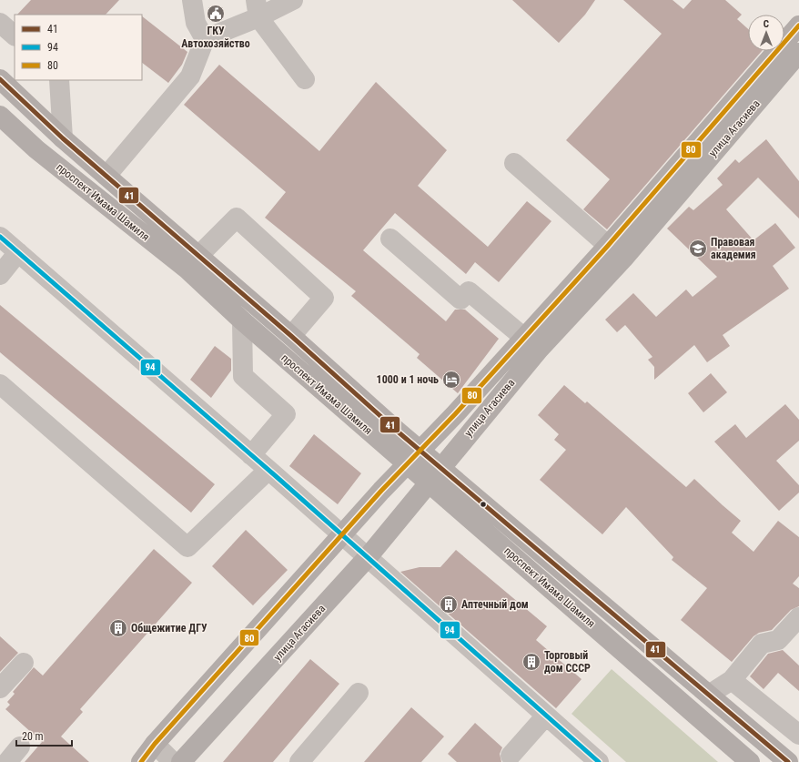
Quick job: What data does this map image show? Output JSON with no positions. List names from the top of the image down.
{
  "streets": {
    "main road": ["улица Агасиева", "проспект Имама Шамиля"]
  },
  "crossings": [
    ["улица Агасиева", "проспект Имама Шамиля"]
  ],
  "places": {
    "public building": ["ГКУ Автохозяйство"],
    "school or university": ["Правовая академия"],
    "hotel": ["1000 и 1 ночь"],
    "building": ["Аптечный дом", "Общежитие ДГУ", "Торговый дом СССР"]
  },
  "lines": ["transit line 80", "transit line 41", "transit line 94"],
  "legend": ["41", "94", "80"],
  "scale_bar": "20 m",
  "north": "top"
}
